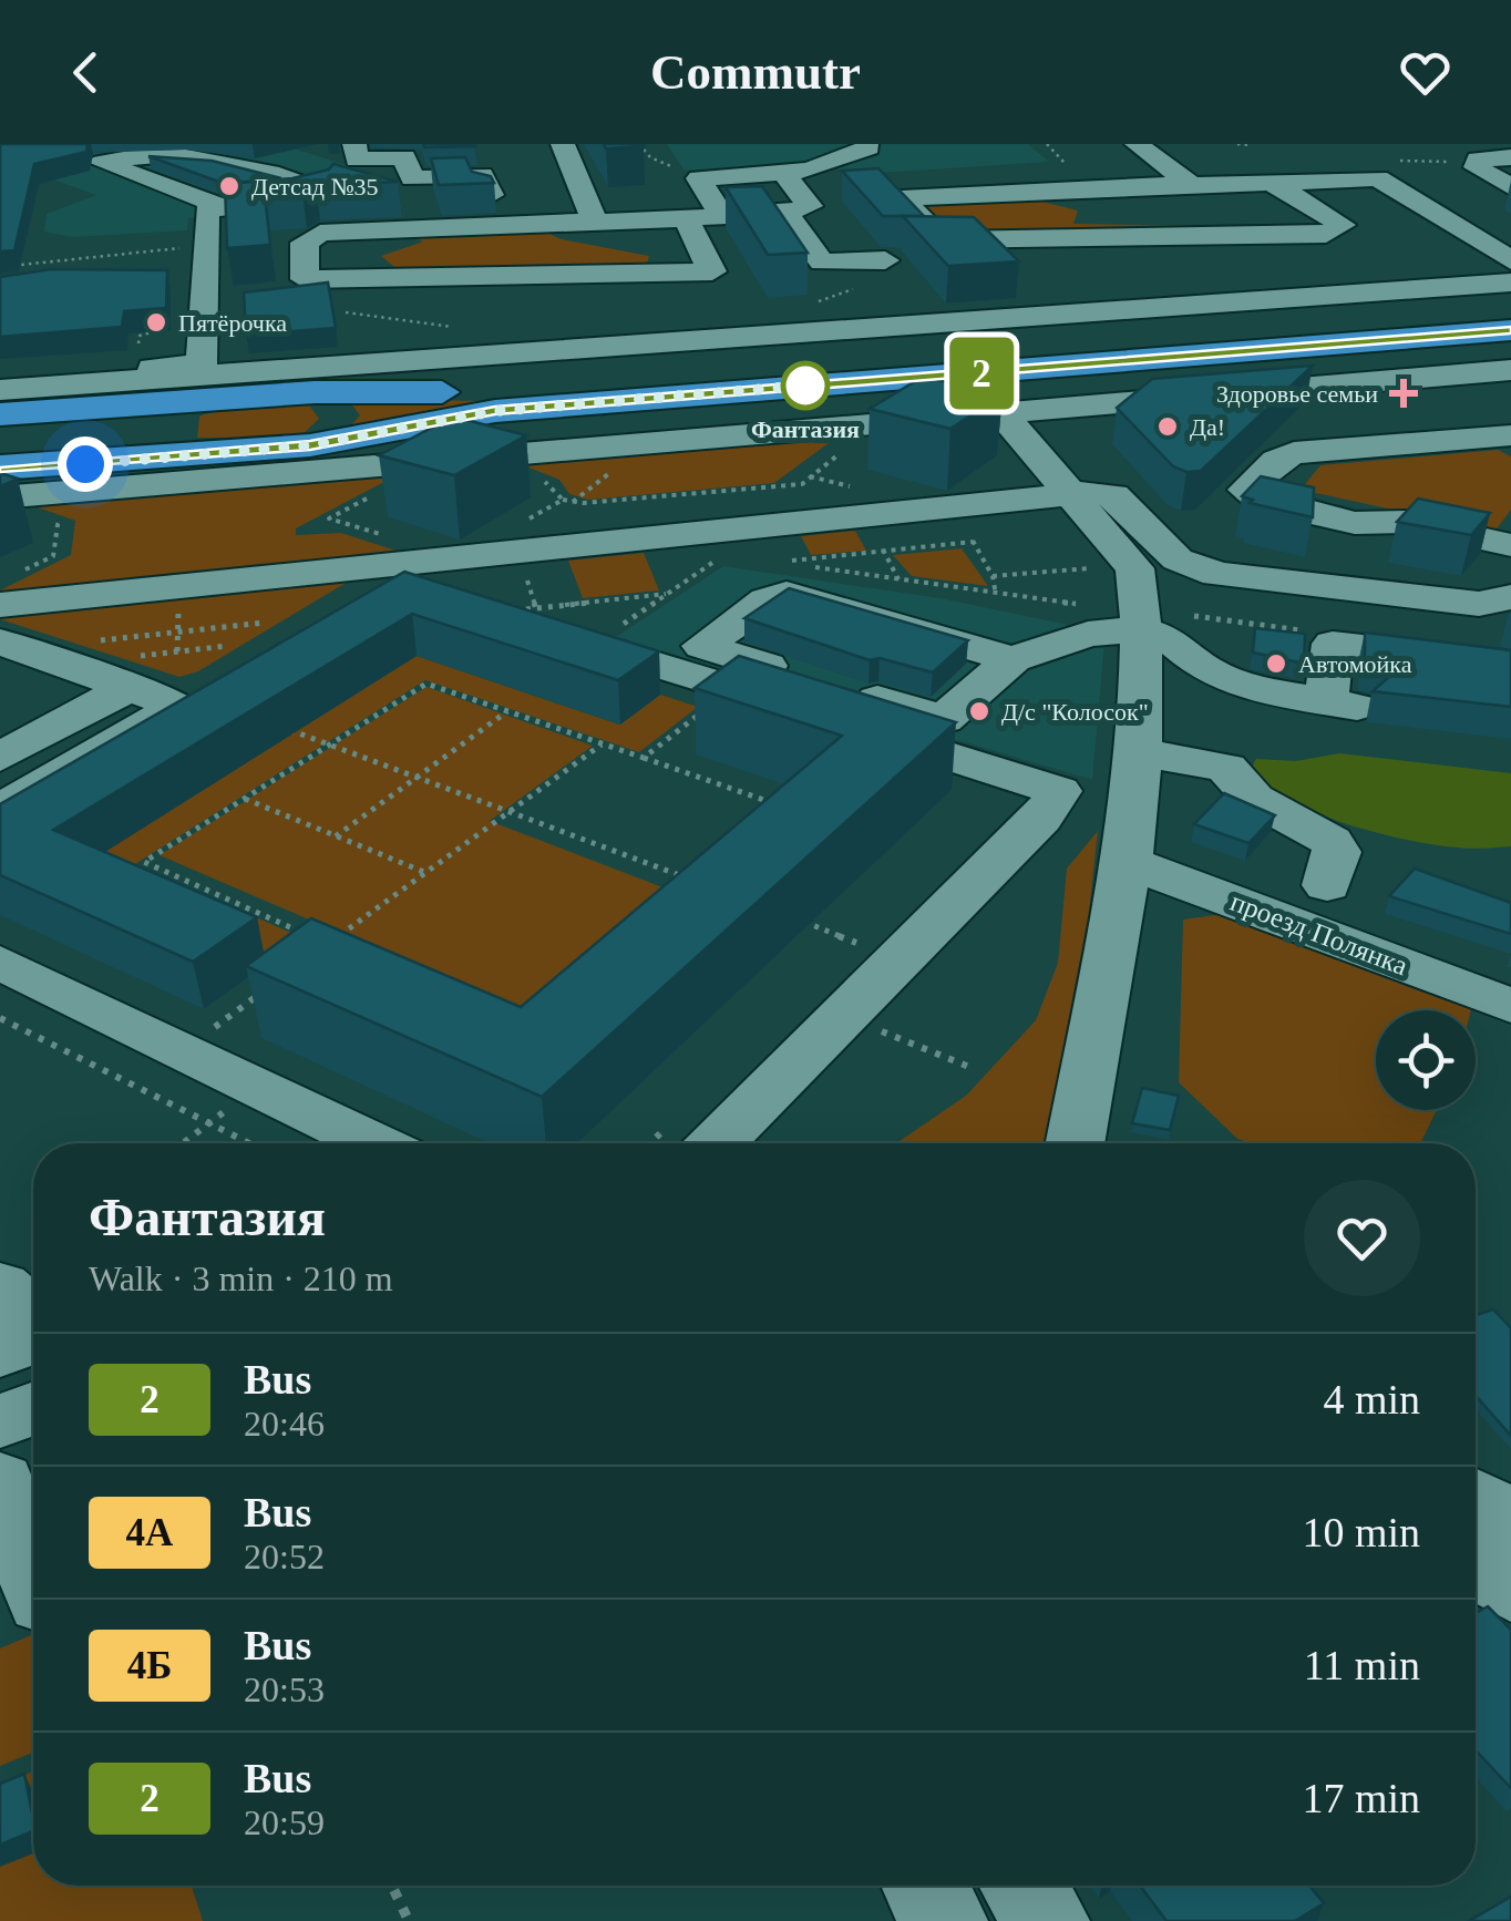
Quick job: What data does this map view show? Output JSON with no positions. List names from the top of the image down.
{
  "streets": {
    "street": ["проезд Полянка"]
  },
  "places": {
    "other": [
      "Детсад №35",
      "Пятёрочка",
      "Фантазия",
      "Да!",
      "Автомойка",
      "Д/с \"Колосок\""
    ],
    "health": ["Здоровье семьи"]
  },
  "lines": ["bus line 2"],
  "page": {
    "header": "Commutr",
    "on_map": "2",
    "heading": ["Фантазия", "Walk · 3 min · 210 m"],
    "list": [
      {
        "mark": "2",
        "name": "Bus",
        "note": "20:46",
        "value": "4 min"
      },
      {
        "mark": "4А",
        "name": "Bus",
        "note": "20:52",
        "value": "10 min"
      },
      {
        "mark": "4Б",
        "name": "Bus",
        "note": "20:53",
        "value": "11 min"
      },
      {
        "mark": "2",
        "name": "Bus",
        "note": "20:59",
        "value": "17 min"
      }
    ]
  }
}
